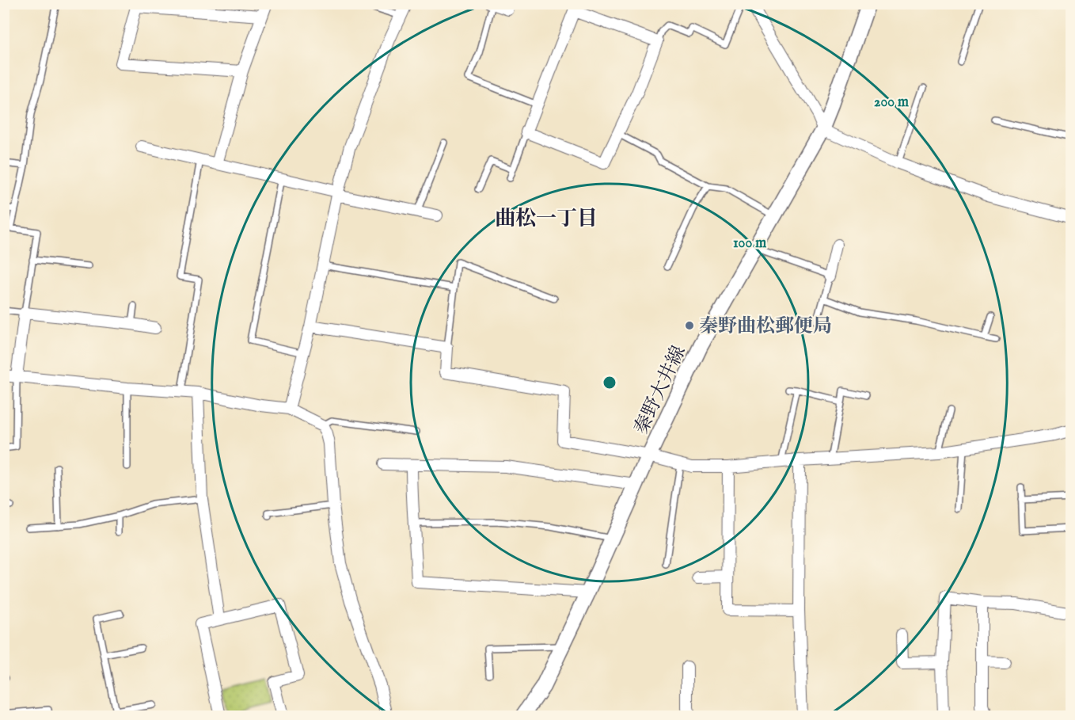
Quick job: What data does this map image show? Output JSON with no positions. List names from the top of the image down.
{
  "streets": {
    "main road": ["秦野大井線"]
  },
  "districts": ["曲松一丁目"],
  "places": ["秦野曲松郵便局"],
  "rings": ["200 m", "100 m"]
}
